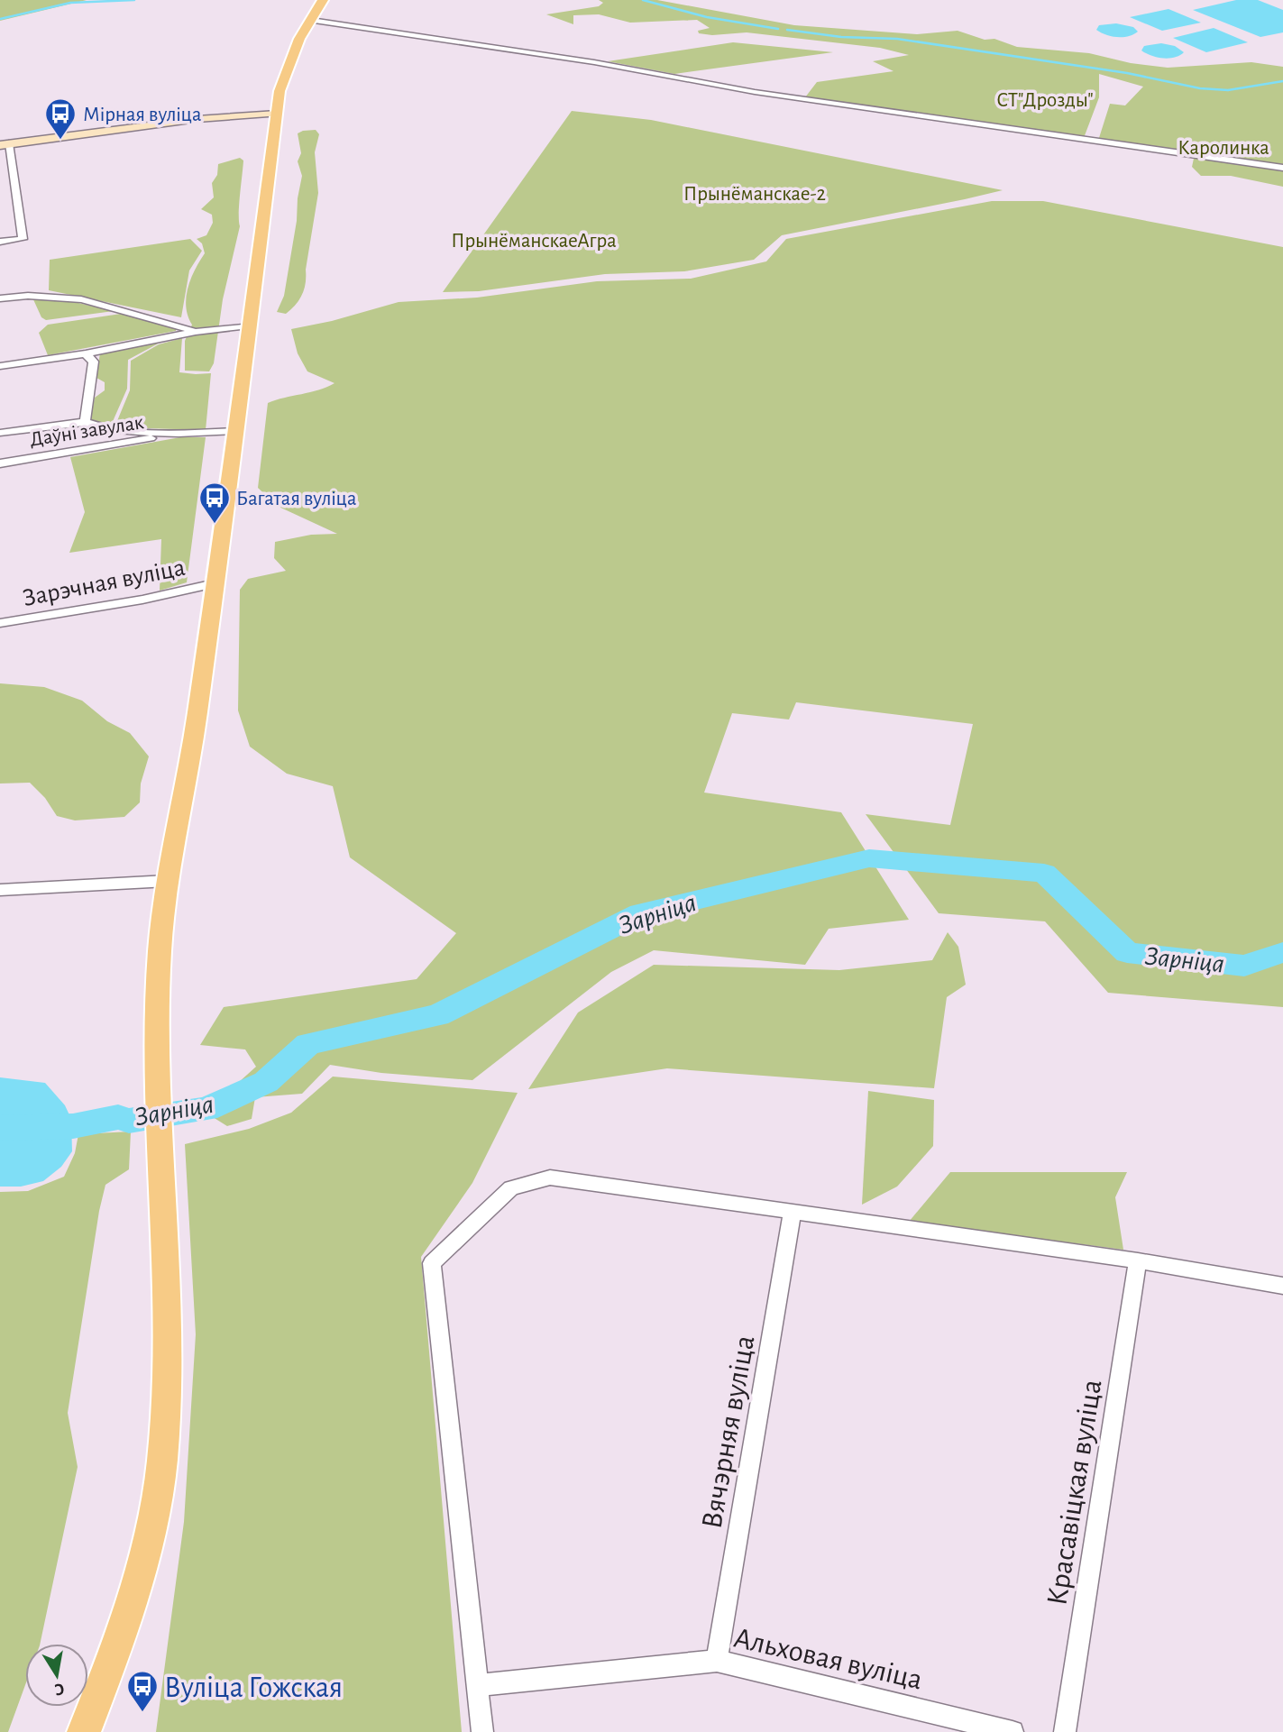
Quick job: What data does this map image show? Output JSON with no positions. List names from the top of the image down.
{
  "streets": {
    "street": [
      "Даўні завулак",
      "Зарэчная вуліца",
      "Вячэрняя вуліца",
      "Красавіцкая вуліца",
      "Альховая вуліца"
    ]
  },
  "crossings": [
    ["Вячэрняя вуліца", "Альховая вуліца"]
  ],
  "water": ["Зарніца"],
  "parks": [
    "СТ\"Дрозды\"",
    "Каролинка",
    "Прынёманскае-2",
    "ПрынёманскаеАгра"
  ],
  "places": {
    "bus stop": ["Мірная вуліца", "Багатая вуліца", "Вуліца Гожская"]
  },
  "north": "bottom"
}
